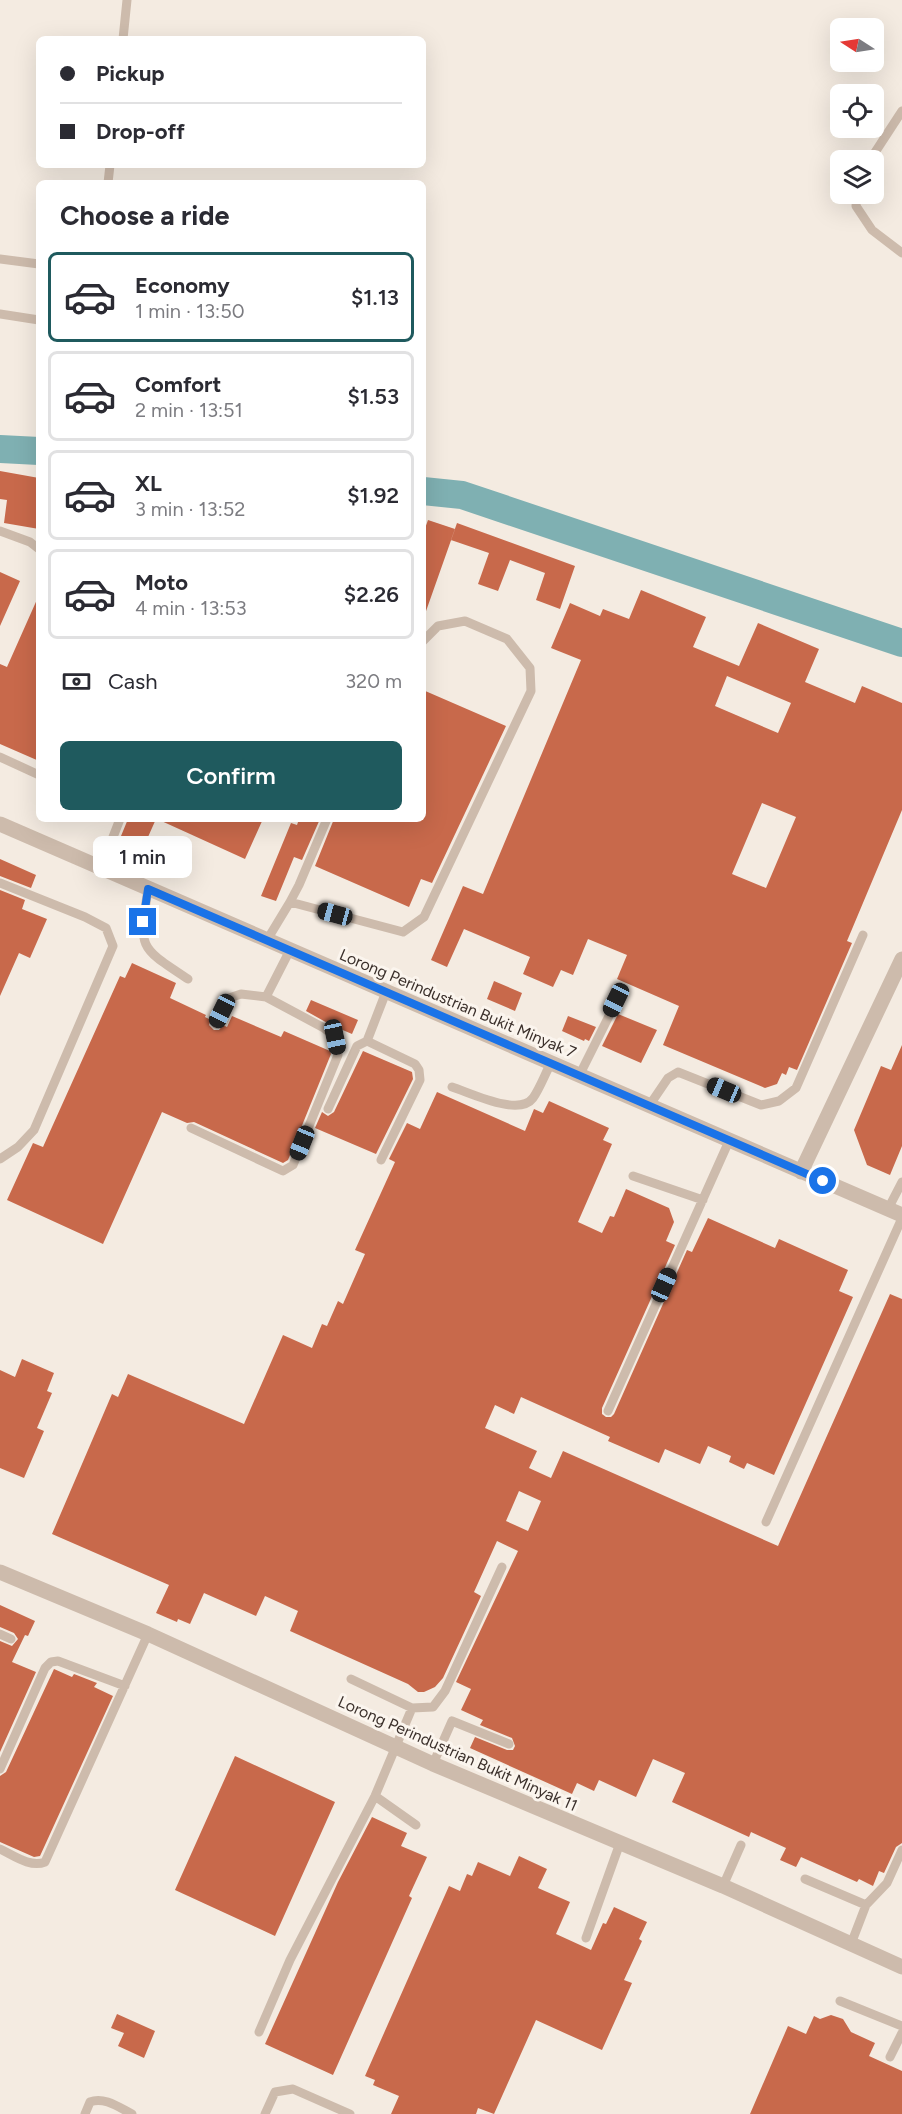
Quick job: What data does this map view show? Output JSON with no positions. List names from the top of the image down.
{
  "streets": {
    "street": ["Lorong Perindustrian Bukit Minyak 7", "Lorong Perindustrian Bukit Minyak 11"]
  },
  "north": "left",
  "page": {
    "banner": ["Pickup", "Drop-off"],
    "heading": "Choose a ride",
    "list": [
      {
        "name": "Economy",
        "note": "1 min · 13:50",
        "value": "$1.13"
      },
      {
        "name": "Comfort",
        "note": "2 min · 13:51",
        "value": "$1.53"
      },
      {
        "name": "XL",
        "note": "3 min · 13:52",
        "value": "$1.92"
      },
      {
        "name": "Moto",
        "note": "4 min · 13:53",
        "value": "$2.26"
      }
    ],
    "pay": ["Cash", "320 m"],
    "buttons": "Confirm",
    "bubble": "1 min"
  }
}
